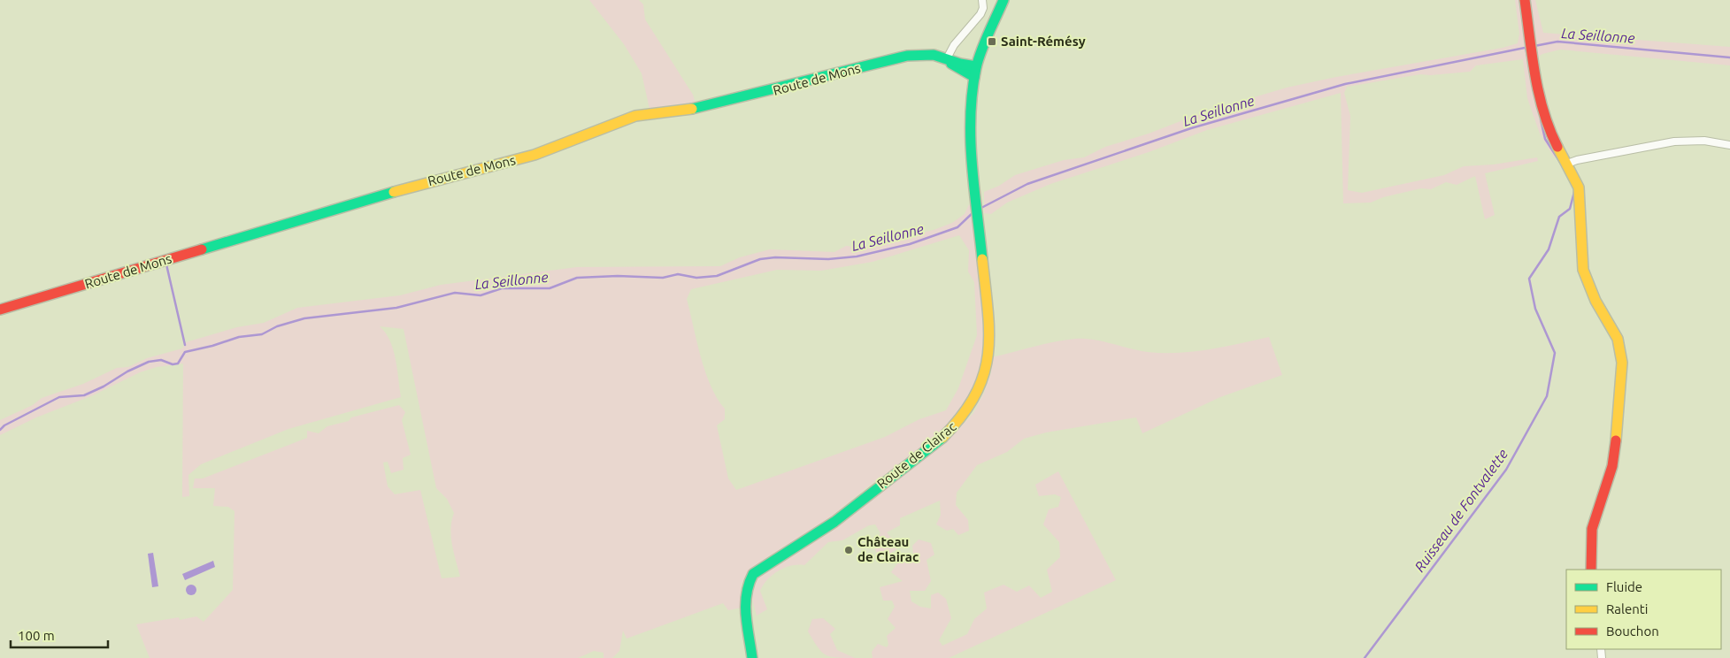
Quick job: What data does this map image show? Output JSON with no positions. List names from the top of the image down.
{
  "streets": {
    "street": ["Route de Mons", "Route de Clairac"]
  },
  "crossings": [
    ["Route de Mons", "Route de Clairac"]
  ],
  "water": ["La Seillonne", "Ruisseau de Fontvalette"],
  "places": {
    "transit": ["Saint-Rémésy"],
    "other": ["Château de Clairac"]
  },
  "legend": ["Fluide", "Ralenti", "Bouchon"],
  "scale_bar": "100 m"
}
